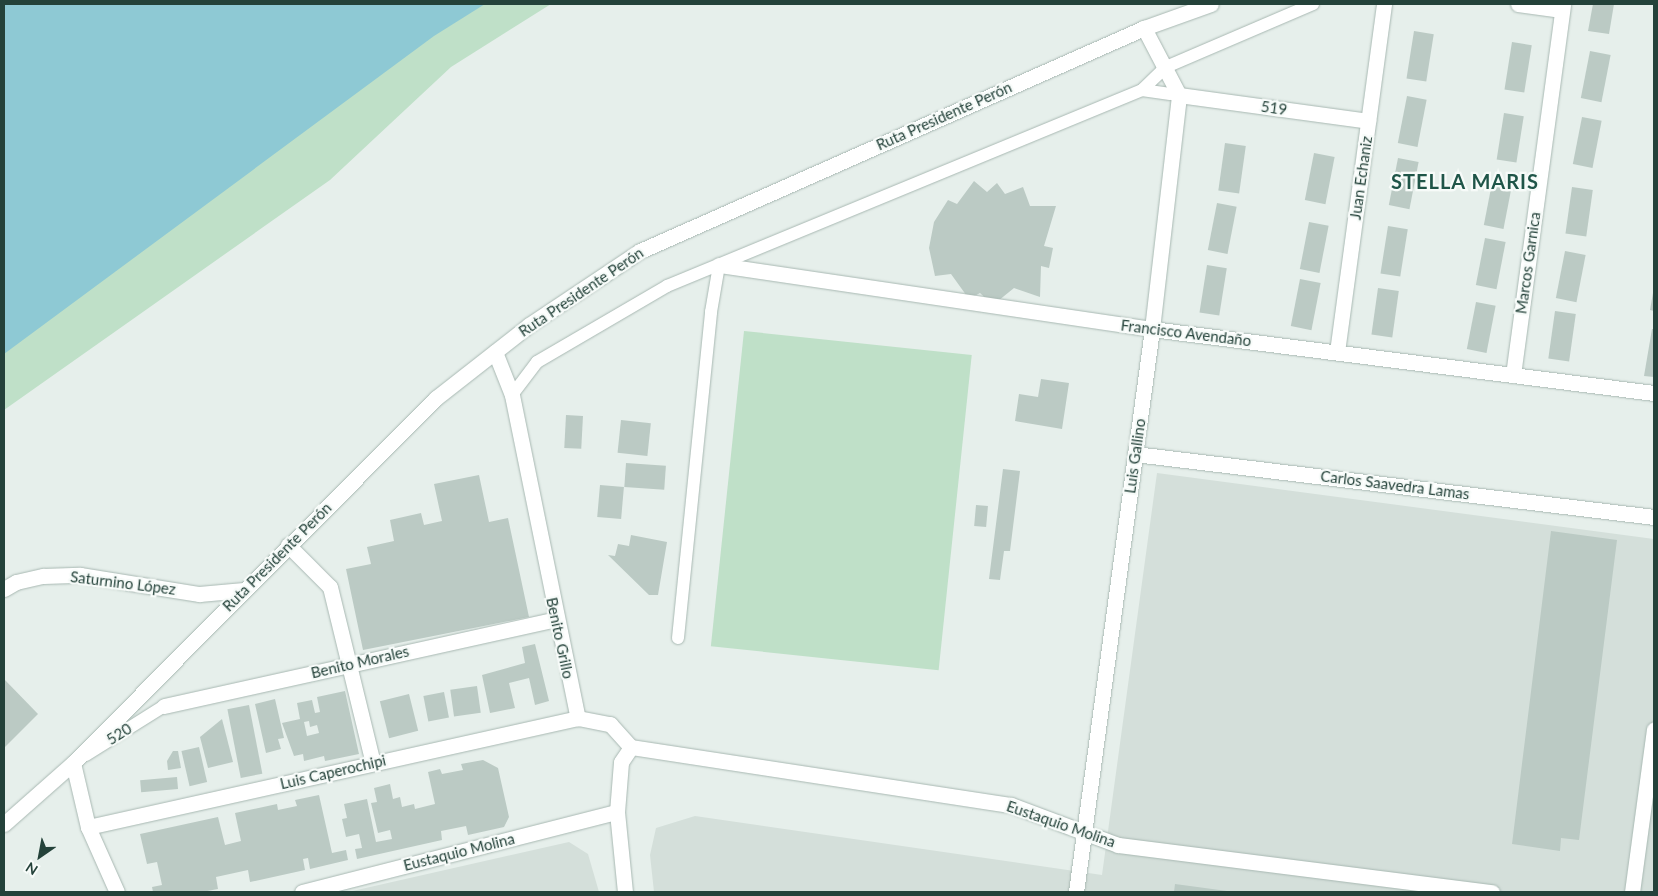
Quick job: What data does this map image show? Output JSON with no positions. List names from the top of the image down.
{
  "streets": {
    "street": [
      "519",
      "Ruta Presidente Perón",
      "Juan Echaniz",
      "Marcos Garnica",
      "Francisco Avendaño",
      "Luis Gallino",
      "Carlos Saavedra Lamas",
      "Saturnino López",
      "Benito Grillo",
      "Benito Morales",
      "Luis Caperochipi",
      "Eustaquio Molina"
    ],
    "lane": ["520"]
  },
  "crossings": [
    ["519", "Juan Echaniz"],
    ["519", "Luis Gallino"],
    ["Ruta Presidente Perón", "Saturnino López"],
    ["Ruta Presidente Perón", "Benito Grillo"],
    ["Ruta Presidente Perón", "520"],
    ["Juan Echaniz", "Francisco Avendaño"],
    ["Marcos Garnica", "Francisco Avendaño"],
    ["Francisco Avendaño", "Luis Gallino"],
    ["Luis Gallino", "Carlos Saavedra Lamas"],
    ["Luis Gallino", "Eustaquio Molina"],
    ["Benito Grillo", "Benito Morales"],
    ["Benito Grillo", "Luis Caperochipi"],
    ["Benito Morales", "520"]
  ],
  "districts": ["STELLA MARIS"],
  "north": "bottom left"
}
